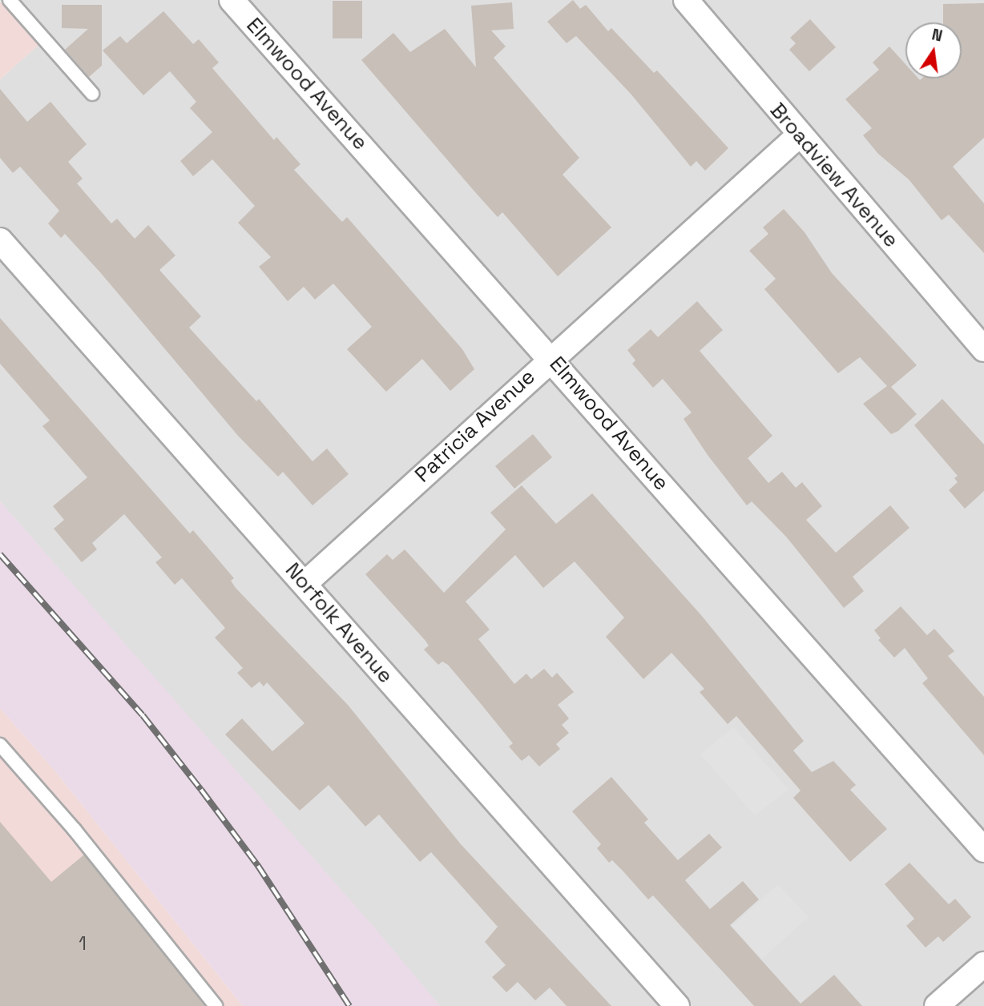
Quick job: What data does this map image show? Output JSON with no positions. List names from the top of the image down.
{
  "streets": {
    "street": [
      "Elmwood Avenue",
      "Broadview Avenue",
      "Patricia Avenue",
      "Norfolk Avenue"
    ]
  },
  "crossings": [
    ["Elmwood Avenue", "Patricia Avenue"],
    ["Broadview Avenue", "Patricia Avenue"],
    ["Patricia Avenue", "Norfolk Avenue"]
  ],
  "house_numbers": ["1"],
  "north": "top"
}
